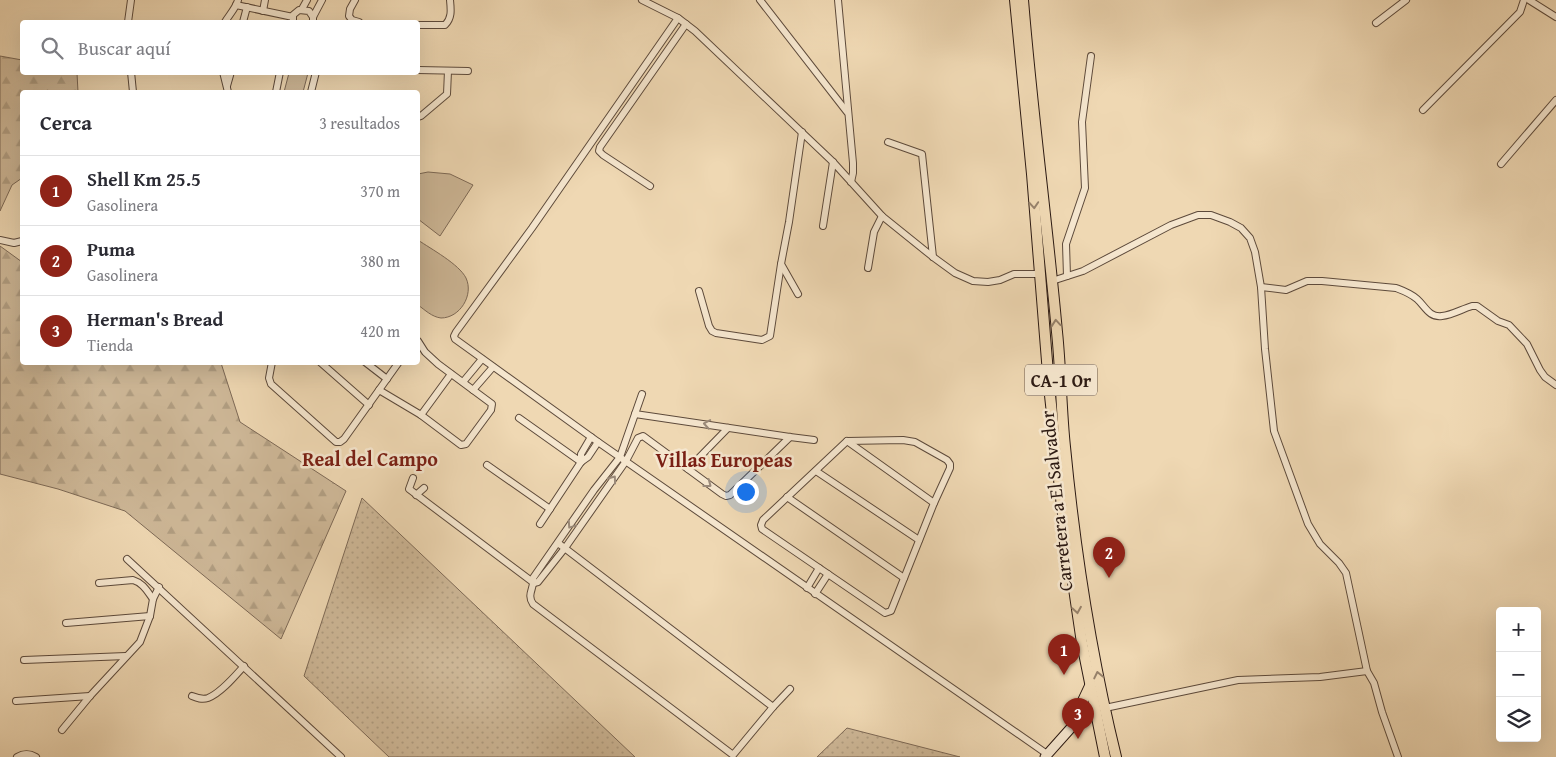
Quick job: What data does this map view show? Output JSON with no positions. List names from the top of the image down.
{
  "streets": {
    "highway": ["CA-1 Or", "Carretera a El Salvador"]
  },
  "districts": ["Real del Campo", "Villas Europeas"],
  "page": {
    "search": "Buscar aquí",
    "heading": ["Cerca", "3 resultados"],
    "list": [
      {
        "mark": "1",
        "name": "Shell Km 25.5",
        "note": "Gasolinera",
        "value": "370 m"
      },
      {
        "mark": "2",
        "name": "Puma",
        "note": "Gasolinera",
        "value": "380 m"
      },
      {
        "mark": "3",
        "name": "Herman's Bread",
        "note": "Tienda",
        "value": "420 m"
      }
    ],
    "pins": ["2", "1", "3"],
    "map_buttons": ["+", "−"]
  }
}
